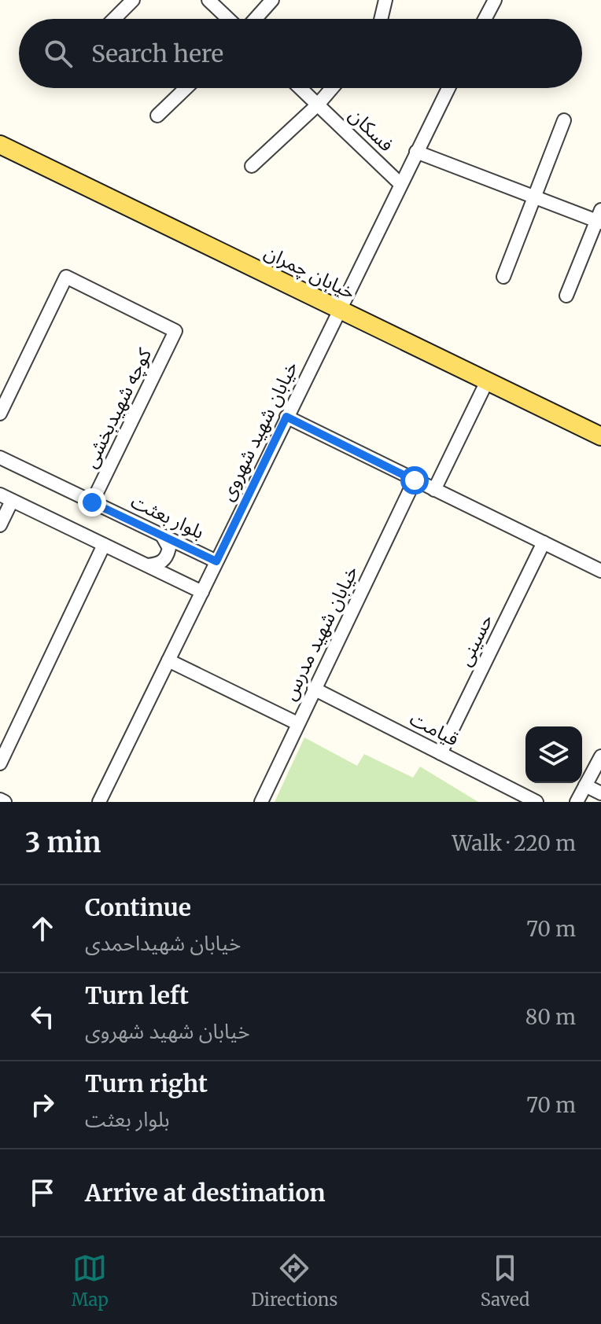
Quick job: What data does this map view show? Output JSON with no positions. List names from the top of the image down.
{
  "streets": {
    "main road": ["خیابان چمران"],
    "street": [
      "فسکان",
      "کوچه شهیدبخشی",
      "خیابان شهید شهروی",
      "بلوار بعثت",
      "خیابان شهید مدرس",
      "حسینی",
      "قیامت"
    ]
  },
  "crossings": [
    ["فسکان", "خیابان شهید شهروی"],
    ["خیابان چمران", "خیابان شهید شهروی"],
    ["کوچه شهیدبخشی", "بلوار بعثت"],
    ["خیابان شهید شهروی", "بلوار بعثت"],
    ["خیابان شهید مدرس", "قیامت"],
    ["حسینی", "قیامت"]
  ],
  "page": {
    "search": "Search here",
    "heading": ["3 min", "Walk · 220 m"],
    "list": [
      ["Continue", "خیابان شهیداحمدی", "70 m"],
      ["Turn left", "خیابان شهید شهروی", "80 m"],
      ["Turn right", "بلوار بعثت", "70 m"],
      "Arrive at destination"
    ],
    "nav": ["Map", "Directions", "Saved"]
  }
}
